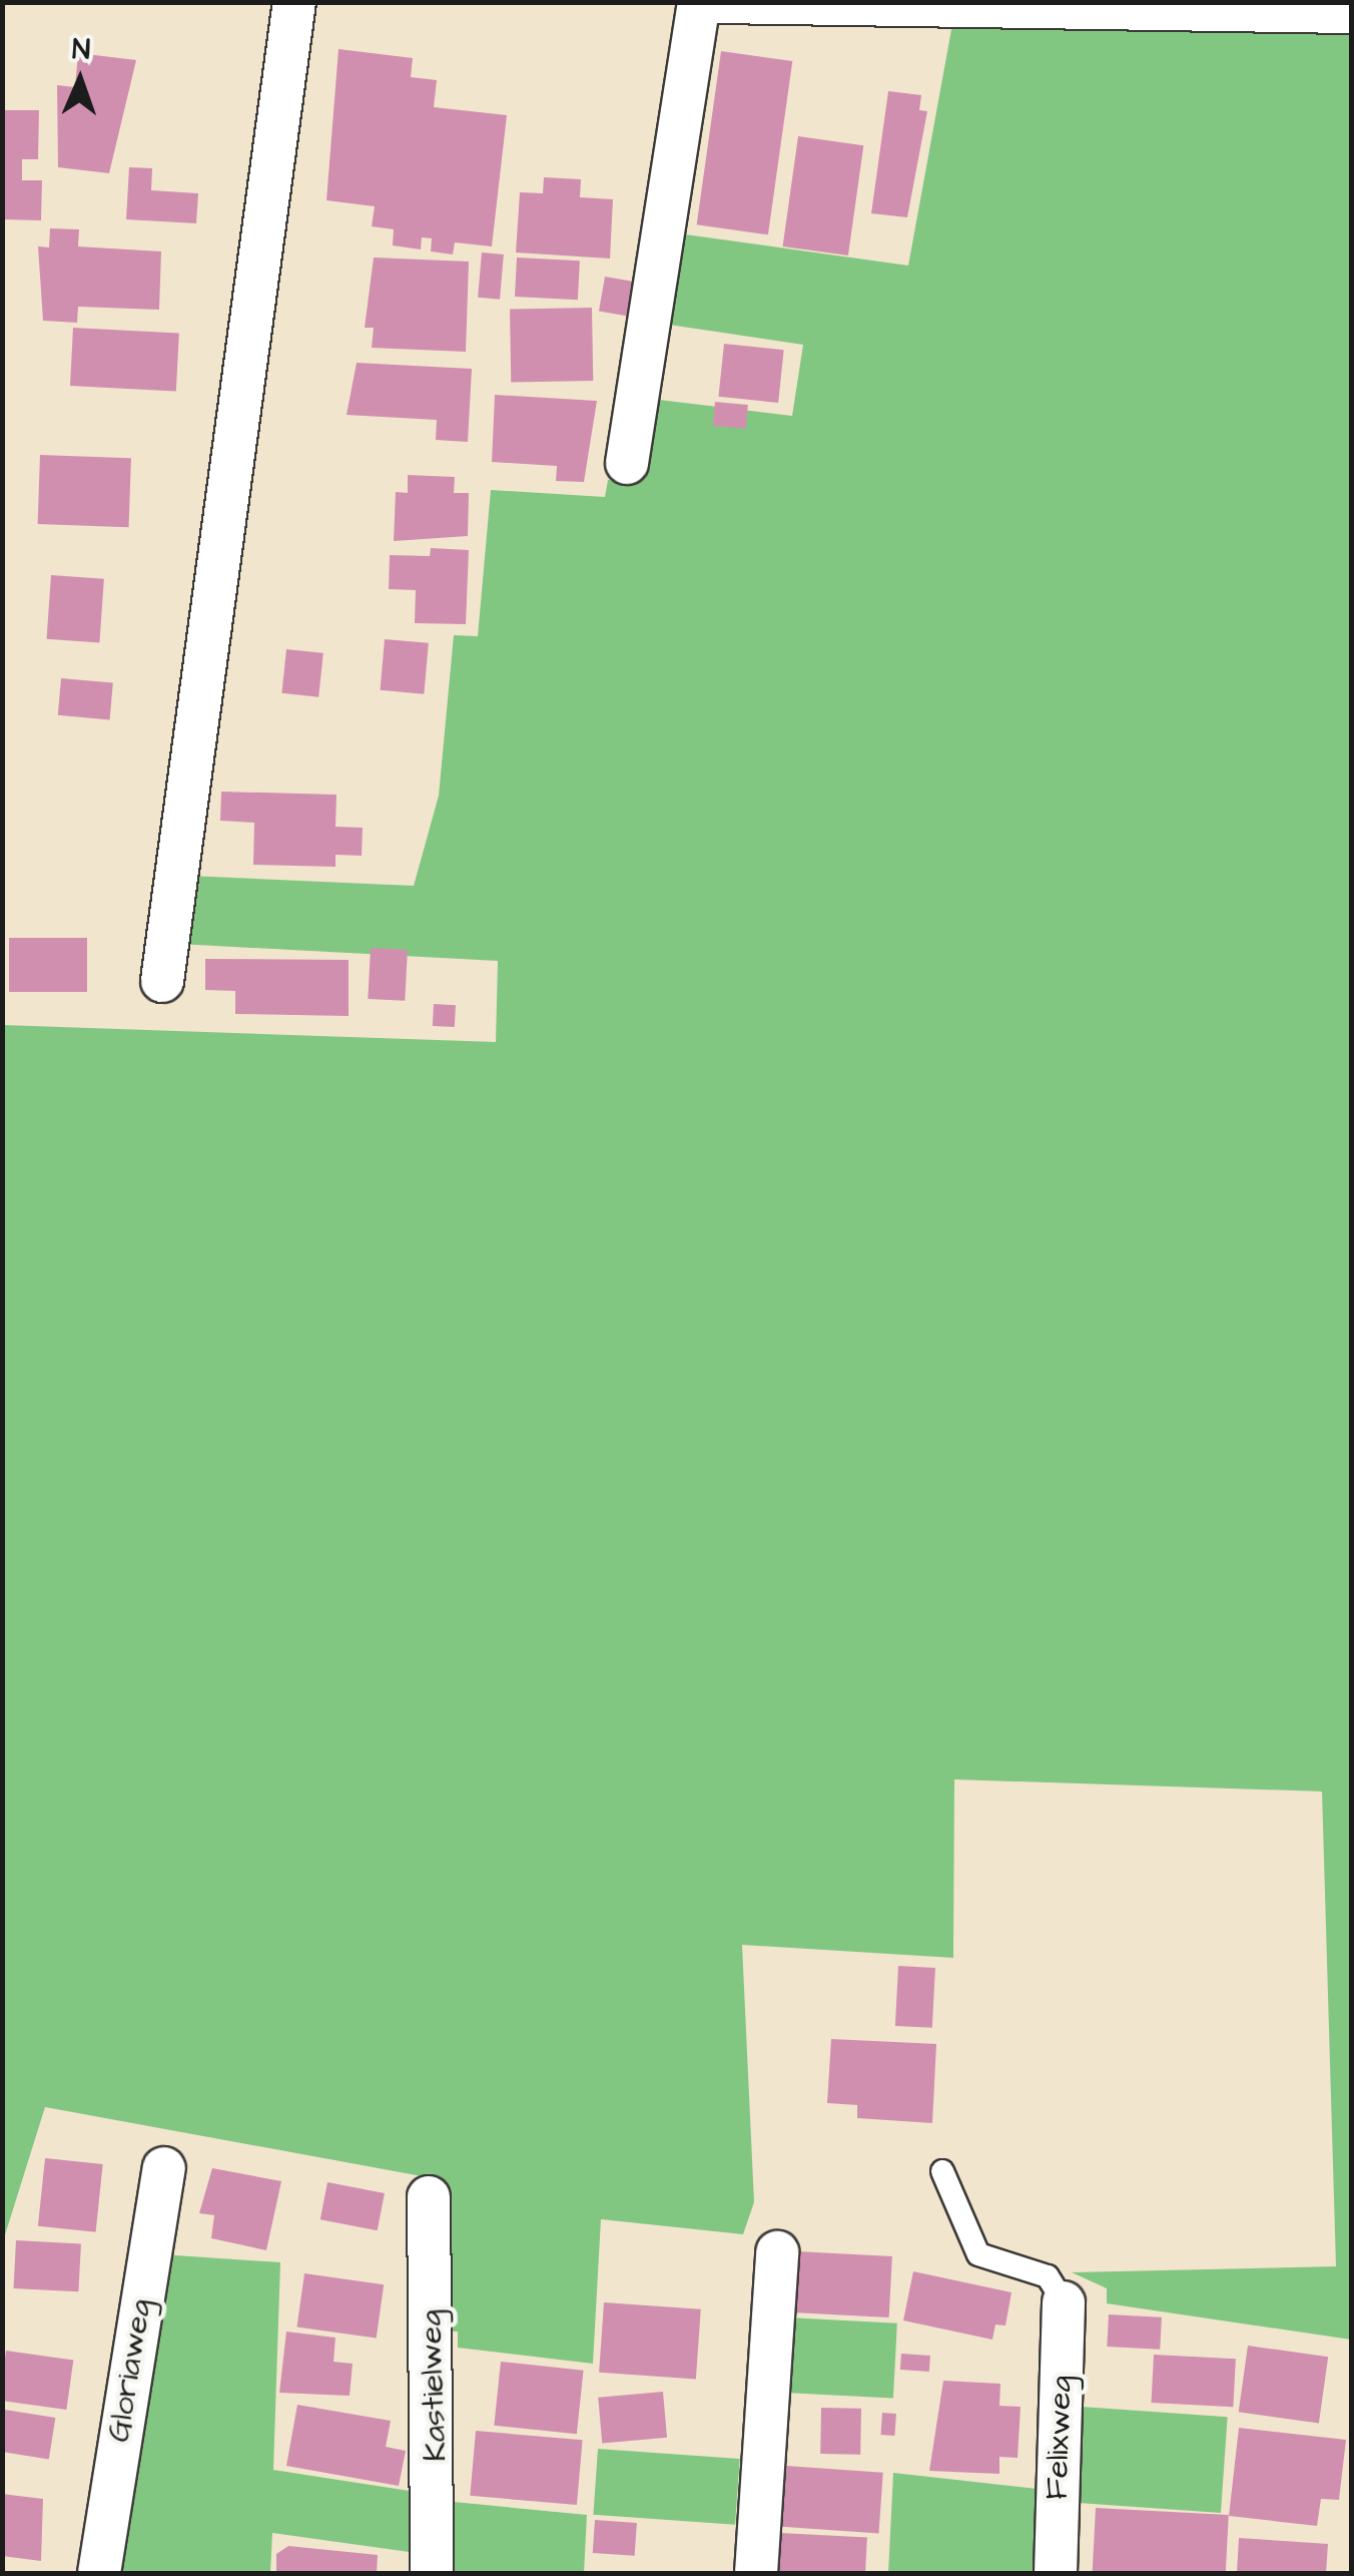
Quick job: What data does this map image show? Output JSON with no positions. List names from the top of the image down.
{
  "streets": {
    "street": ["Gloriaweg", "Kastielweg", "Felixweg"]
  },
  "north": "top"
}
